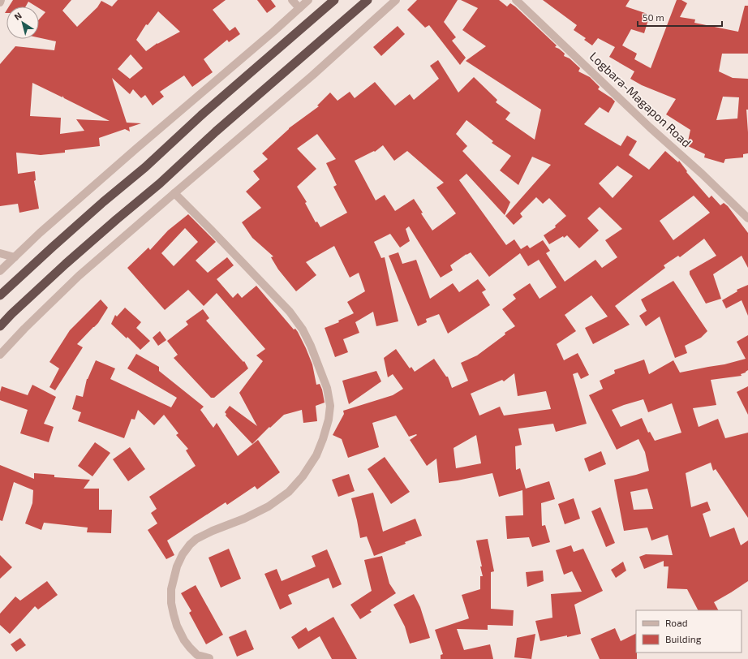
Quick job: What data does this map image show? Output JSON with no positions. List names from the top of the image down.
{
  "streets": {
    "street": ["Logbara-Magapon Road"]
  },
  "legend": ["Road", "Building"],
  "scale_bar": "50 m",
  "north": "top left"
}
